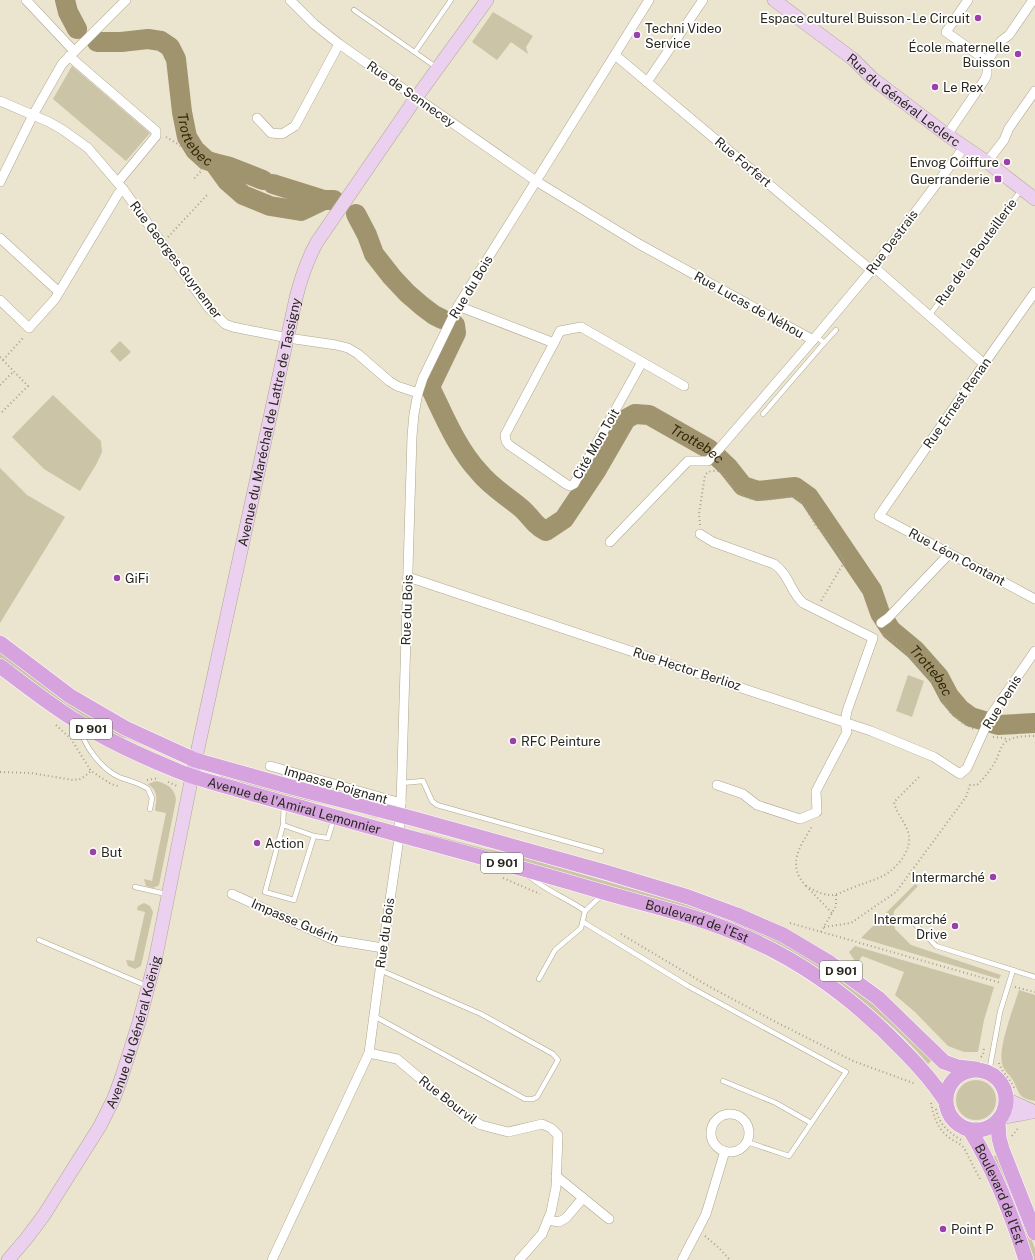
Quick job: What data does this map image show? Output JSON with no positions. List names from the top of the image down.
{
  "streets": {
    "main road": ["D 901", "Avenue de l'Amiral Lemonnier", "Boulevard de l'Est"],
    "street": [
      "Rue de Sennecey",
      "Rue du Général Leclerc",
      "Rue Forfert",
      "Rue Destrais",
      "Rue de la Bouteillerie",
      "Rue Georges Guynemer",
      "Rue du Bois",
      "Rue Lucas de Néhou",
      "Rue Ernest Renan",
      "Avenue du Maréchal de Lattre de Tassigny",
      "Cité Mon Toit",
      "Rue Léon Contant",
      "Rue Hector Berlioz",
      "Rue Denis",
      "Impasse Poignant",
      "Impasse Guérin",
      "Avenue du Général Koënig",
      "Rue Bourvil"
    ]
  },
  "crossings": [
    ["Rue de Sennecey", "Rue du Bois"],
    ["Rue de Sennecey", "Rue Lucas de Néhou"],
    ["Rue de Sennecey", "Avenue du Maréchal de Lattre de Tassigny"],
    ["Rue du Général Leclerc", "Rue Destrais"],
    ["Rue du Général Leclerc", "Rue de la Bouteillerie"],
    ["Rue Forfert", "Rue Destrais"],
    ["Rue Forfert", "Rue de la Bouteillerie"],
    ["Rue Forfert", "Rue du Bois"],
    ["Rue Destrais", "Rue de la Bouteillerie"],
    ["Rue Destrais", "Rue Lucas de Néhou"],
    ["Rue de la Bouteillerie", "Rue Ernest Renan"],
    ["Rue Georges Guynemer", "Rue du Bois"],
    ["Rue Georges Guynemer", "Avenue du Maréchal de Lattre de Tassigny"],
    ["Rue du Bois", "Rue Lucas de Néhou"],
    ["Rue du Bois", "Rue Hector Berlioz"],
    ["Rue du Bois", "Impasse Poignant"],
    ["Rue du Bois", "Avenue de l'Amiral Lemonnier"],
    ["Rue du Bois", "Impasse Guérin"],
    ["Rue du Bois", "Boulevard de l'Est"],
    ["Rue du Bois", "Rue Bourvil"],
    ["Rue Ernest Renan", "Rue Léon Contant"],
    ["Avenue du Maréchal de Lattre de Tassigny", "Avenue de l'Amiral Lemonnier"],
    ["Avenue du Maréchal de Lattre de Tassigny", "Avenue du Général Koënig"],
    ["Rue Hector Berlioz", "Rue Denis"],
    ["Impasse Poignant", "Avenue de l'Amiral Lemonnier"],
    ["Impasse Poignant", "Boulevard de l'Est"],
    ["Avenue de l'Amiral Lemonnier", "Boulevard de l'Est"],
    ["Avenue de l'Amiral Lemonnier", "Avenue du Général Koënig"]
  ],
  "water": ["Trottebec"],
  "places": {
    "other": [
      "Espace culturel Buisson - Le Circuit",
      "Techni Video Service",
      "École maternelle Buisson",
      "Le Rex",
      "Envog Coiffure",
      "GiFi",
      "RFC Peinture",
      "Action",
      "But",
      "Intermarché",
      "Intermarché Drive",
      "Point P"
    ],
    "transit": ["Guerranderie"]
  }
}
